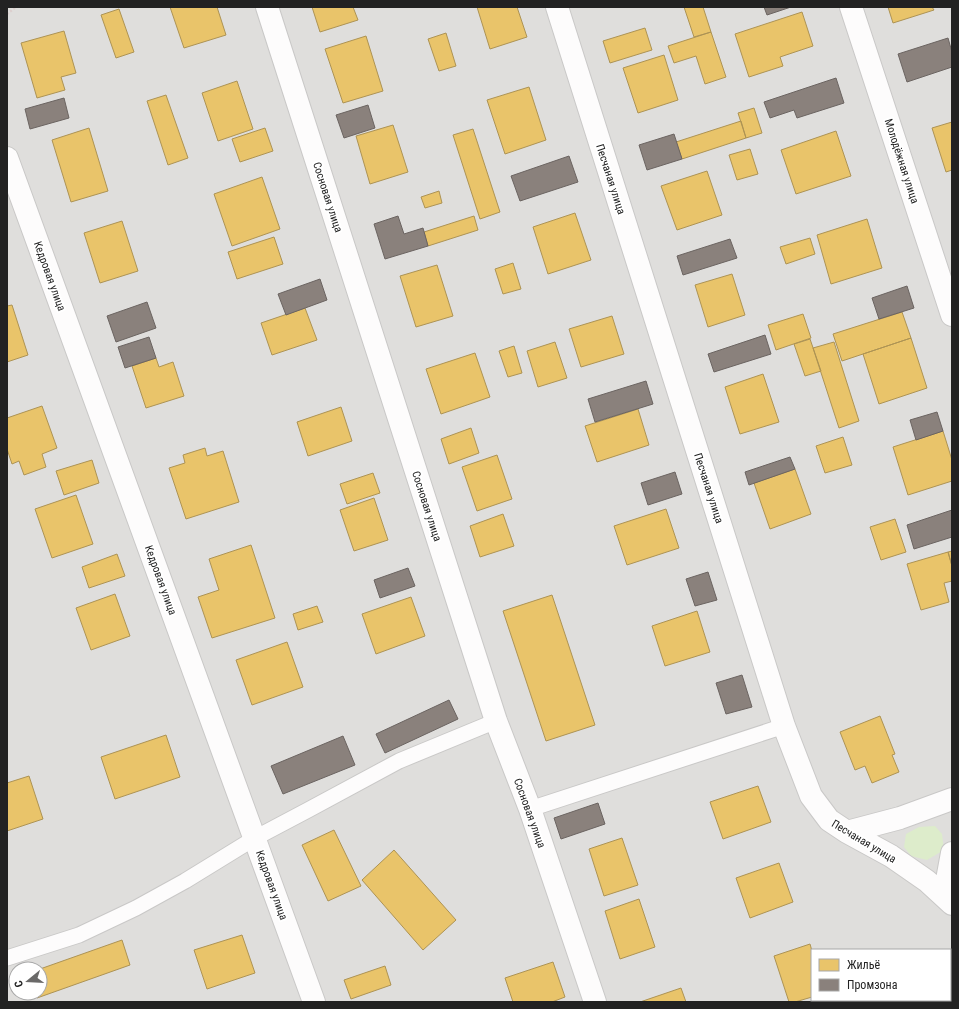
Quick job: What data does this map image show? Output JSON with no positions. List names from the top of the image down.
{
  "streets": {
    "street": [
      "Молодёжная улица",
      "Песчаная улица",
      "Сосновая улица",
      "Кедровая улица"
    ]
  },
  "legend": ["Жильё", "Промзона"],
  "north": "left"
}
